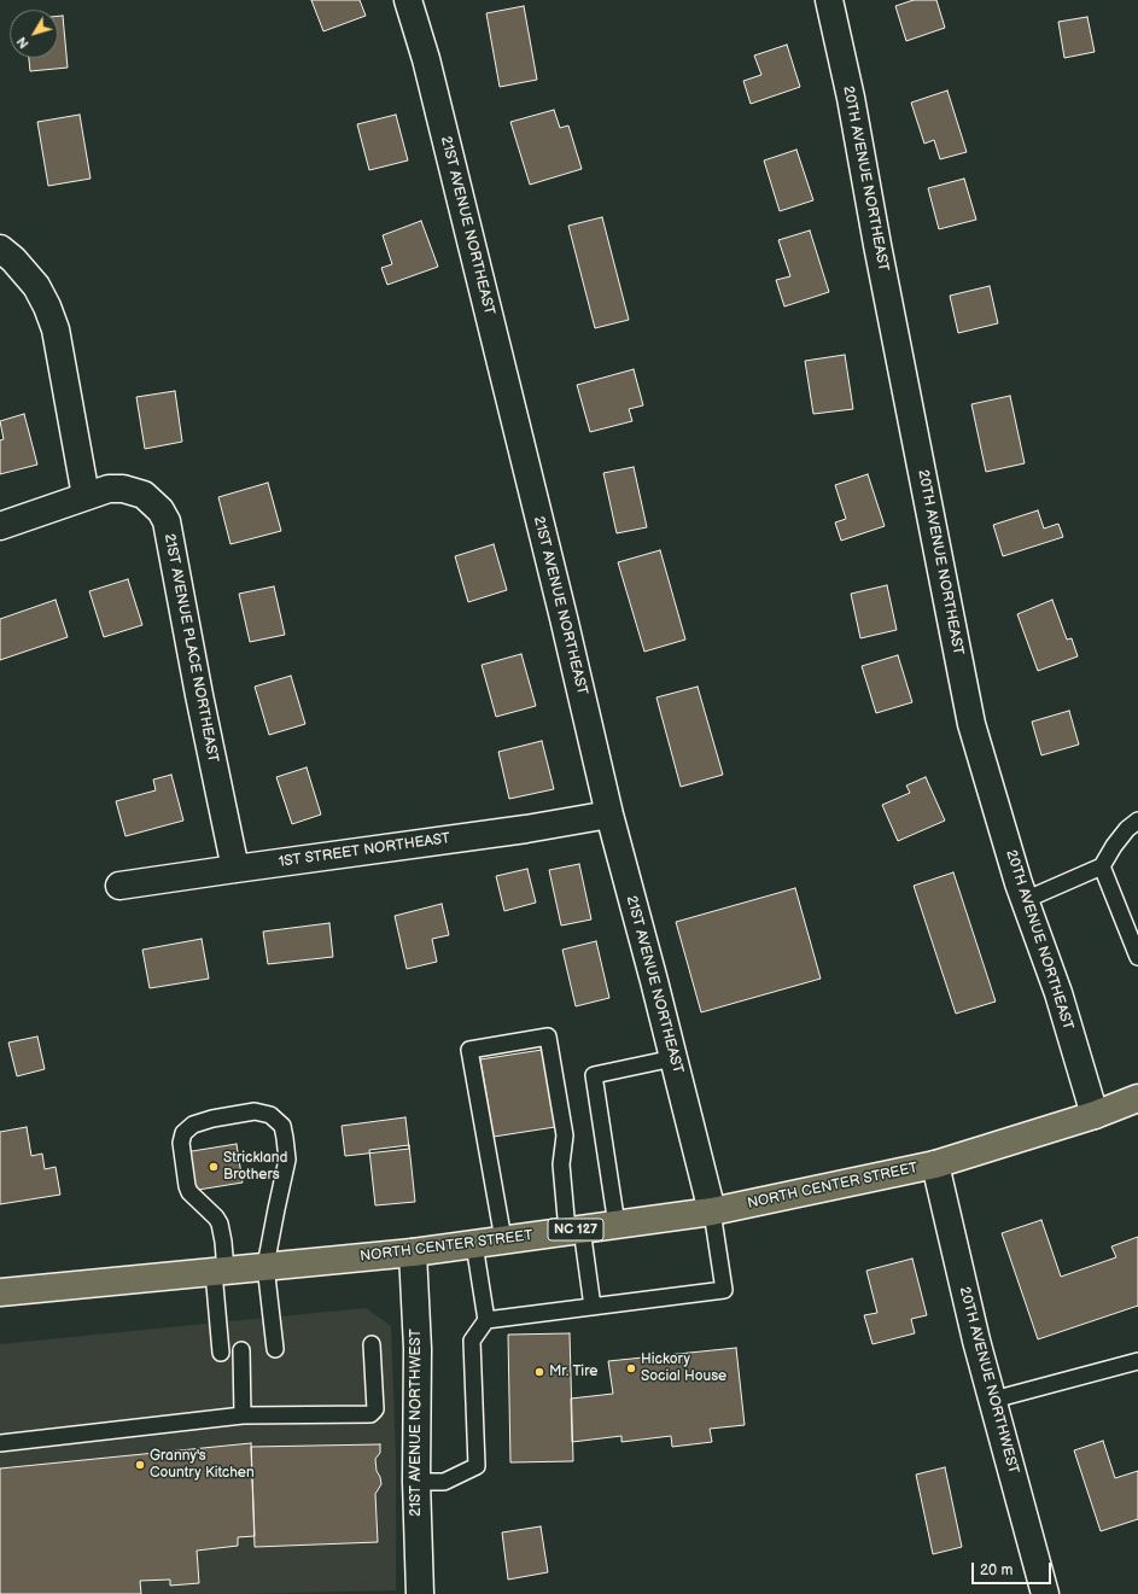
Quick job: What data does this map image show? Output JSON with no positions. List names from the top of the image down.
{
  "streets": {
    "main road": ["NORTH CENTER STREET", "NC 127"],
    "street": [
      "20TH AVENUE NORTHEAST",
      "21ST AVENUE NORTHEAST",
      "21ST AVENUE PLACE NORTHEAST",
      "1ST STREET NORTHEAST",
      "20TH AVENUE NORTHWEST",
      "21ST AVENUE NORTHWEST"
    ]
  },
  "crossings": [
    ["20TH AVENUE NORTHEAST", "NORTH CENTER STREET"],
    ["21ST AVENUE NORTHEAST", "1ST STREET NORTHEAST"],
    ["21ST AVENUE NORTHEAST", "NORTH CENTER STREET"],
    ["21ST AVENUE PLACE NORTHEAST", "1ST STREET NORTHEAST"],
    ["NORTH CENTER STREET", "20TH AVENUE NORTHWEST"],
    ["NORTH CENTER STREET", "21ST AVENUE NORTHWEST"]
  ],
  "places": [
    "Strickland Brothers",
    "Hickory Social House",
    "Mr. Tire",
    "Granny's Country Kitchen"
  ],
  "scale_bar": "20 m",
  "north": "bottom left"
}
